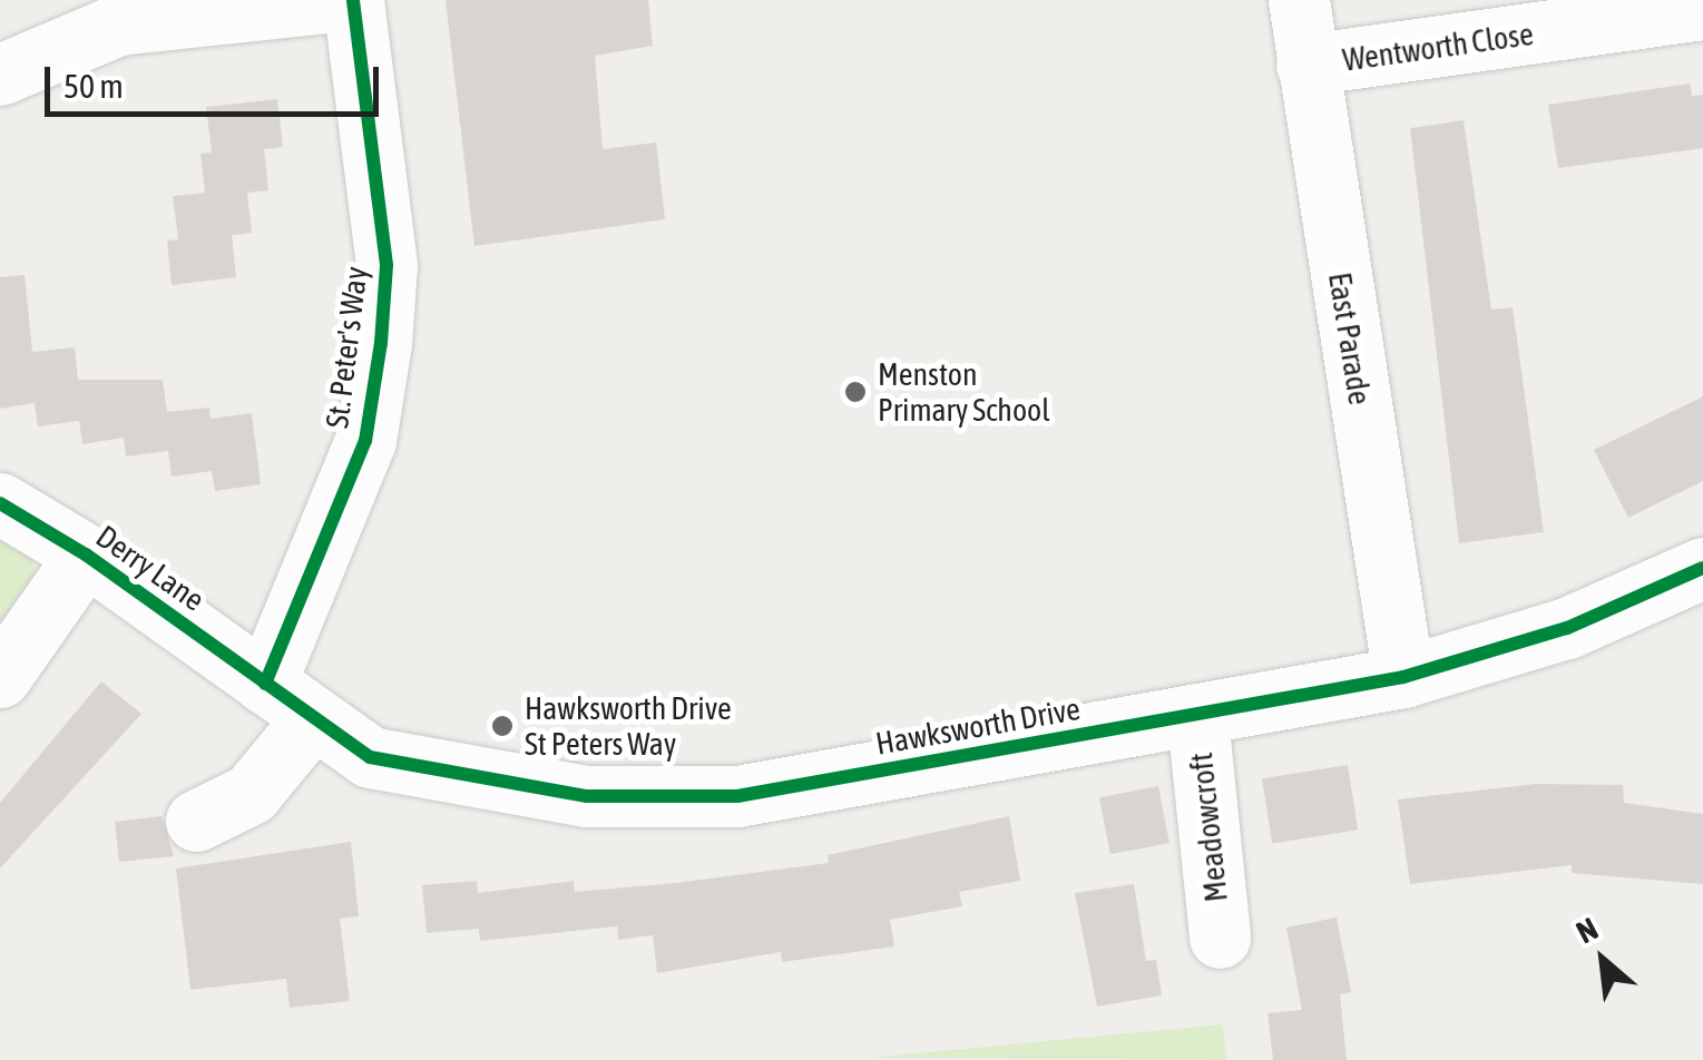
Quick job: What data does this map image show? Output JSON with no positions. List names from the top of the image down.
{
  "streets": {
    "street": [
      "Wentworth Close",
      "East Parade",
      "St. Peter's Way",
      "Derry Lane",
      "Hawksworth Drive",
      "Meadowcroft"
    ]
  },
  "crossings": [
    ["Wentworth Close", "East Parade"],
    ["East Parade", "Hawksworth Drive"],
    ["St. Peter's Way", "Derry Lane"],
    ["St. Peter's Way", "Hawksworth Drive"],
    ["Derry Lane", "Hawksworth Drive"],
    ["Hawksworth Drive", "Meadowcroft"]
  ],
  "places": ["Menston Primary School", "Hawksworth Drive St Peters Way"],
  "scale_bar": "50 m",
  "north": "top left"
}
